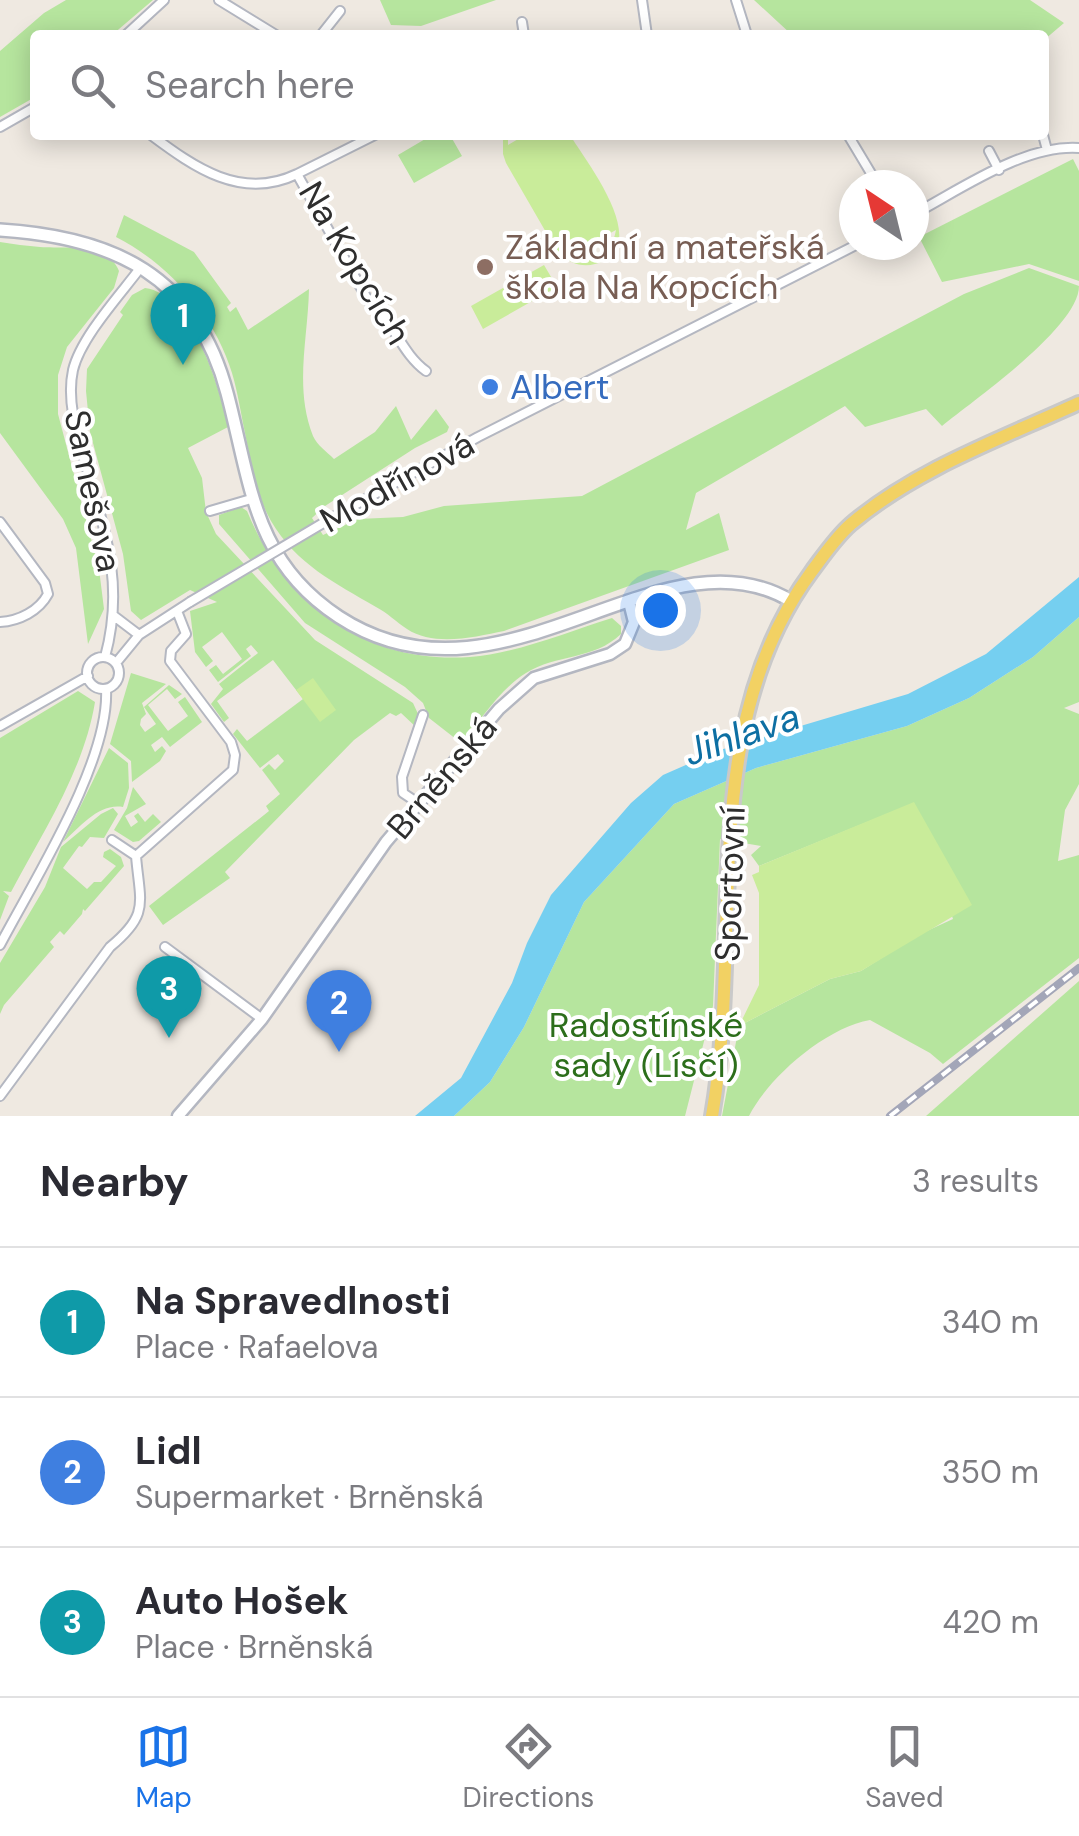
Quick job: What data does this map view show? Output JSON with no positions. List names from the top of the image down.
{
  "streets": {
    "main road": ["Sportovní"],
    "street": [
      "Na Kopcích",
      "Modřínová",
      "Samešova",
      "Brněnská"
    ]
  },
  "crossings": [
    ["Modřínová", "Samešova"]
  ],
  "water": ["Jihlava"],
  "parks": ["Radostínské sady (Lísčí)"],
  "places": ["Základní a mateřská škola Na Kopcích", "Albert"],
  "north": "top left",
  "page": {
    "search": "Search here",
    "pins": ["1", "3", "2"],
    "heading": ["Nearby", "3 results"],
    "list": [
      {
        "mark": "1",
        "name": "Na Spravedlnosti",
        "note": "Place · Rafaelova",
        "value": "340 m"
      },
      {
        "mark": "2",
        "name": "Lidl",
        "note": "Supermarket · Brněnská",
        "value": "350 m"
      },
      {
        "mark": "3",
        "name": "Auto Hošek",
        "note": "Place · Brněnská",
        "value": "420 m"
      }
    ],
    "nav": ["Map", "Directions", "Saved"]
  }
}
